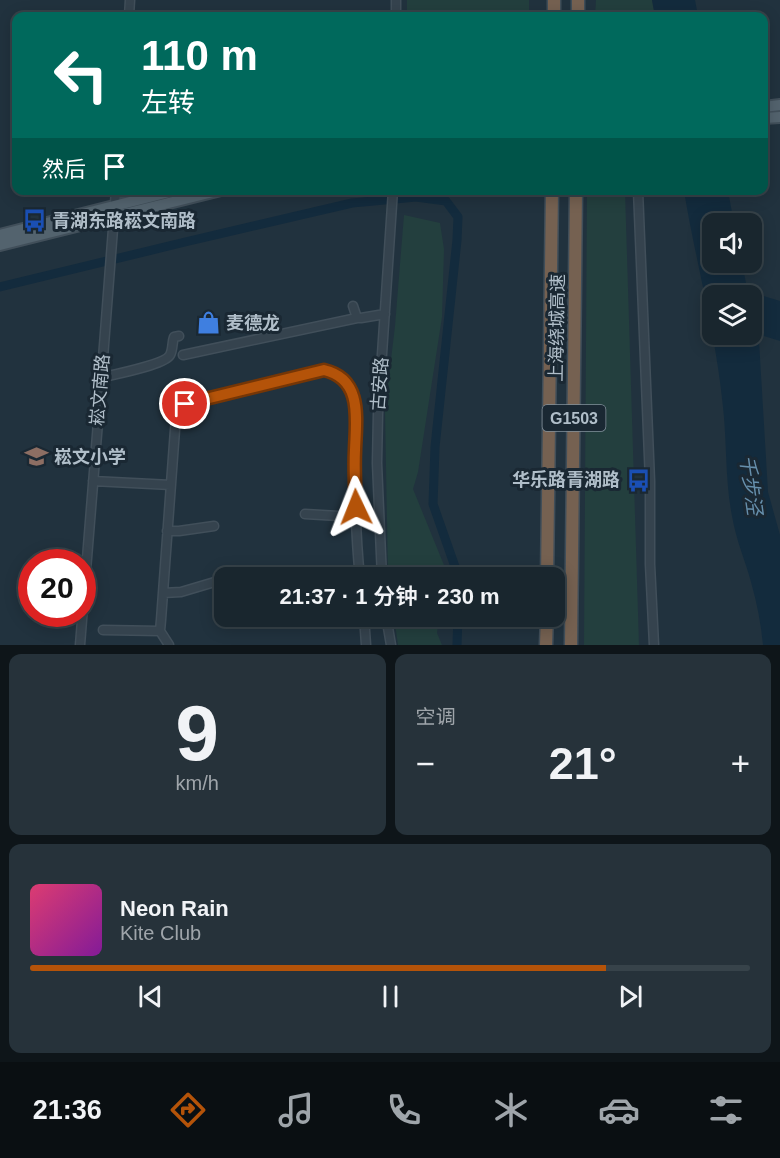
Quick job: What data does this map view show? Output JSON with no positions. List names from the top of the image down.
{
  "streets": {
    "highway": ["上海绕城高速", "G1503"],
    "street": ["古安路", "崧文南路"]
  },
  "water": ["千步泾"],
  "places": {
    "bus stop": ["青湖东路崧文南路", "华乐路青湖路"],
    "shop": ["麦德龙"],
    "school or university": ["崧文小学"]
  },
  "page": {
    "turn": ["110 m", "左转"],
    "then": "然后",
    "limit": "20",
    "trip": "21:37 · 1 分钟 · 230 m",
    "tile": [
      ["9", "km/h"],
      "空调"
    ],
    "heat": ["−", "21°", "+"],
    "song": ["Neon Rain", "Kite Club"],
    "tabs": "21:36"
  }
}
